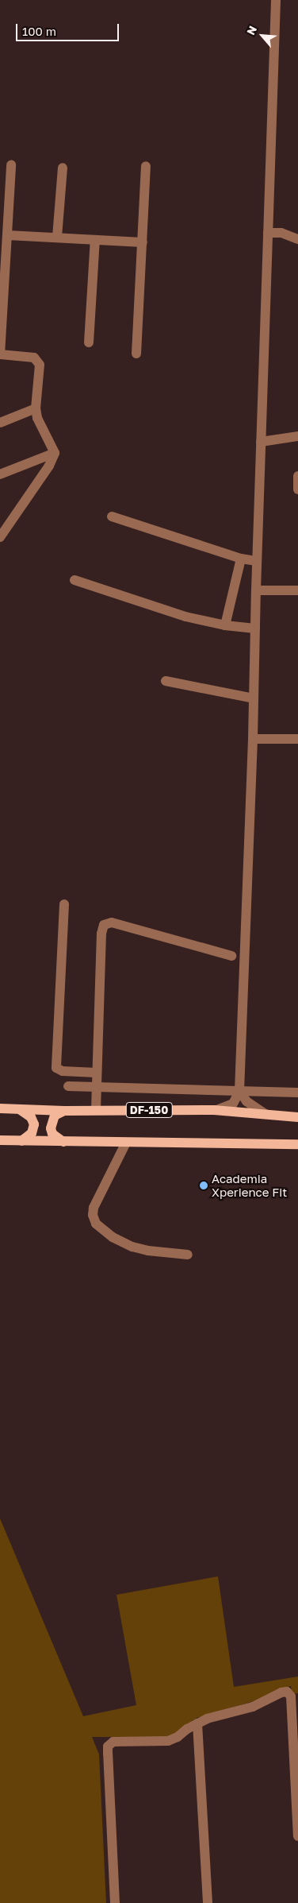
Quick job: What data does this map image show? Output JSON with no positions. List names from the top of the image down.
{
  "streets": {
    "main road": ["DF-150"]
  },
  "places": ["Academia Xperience Fit"],
  "scale_bar": "100 m",
  "north": "top left"
}
